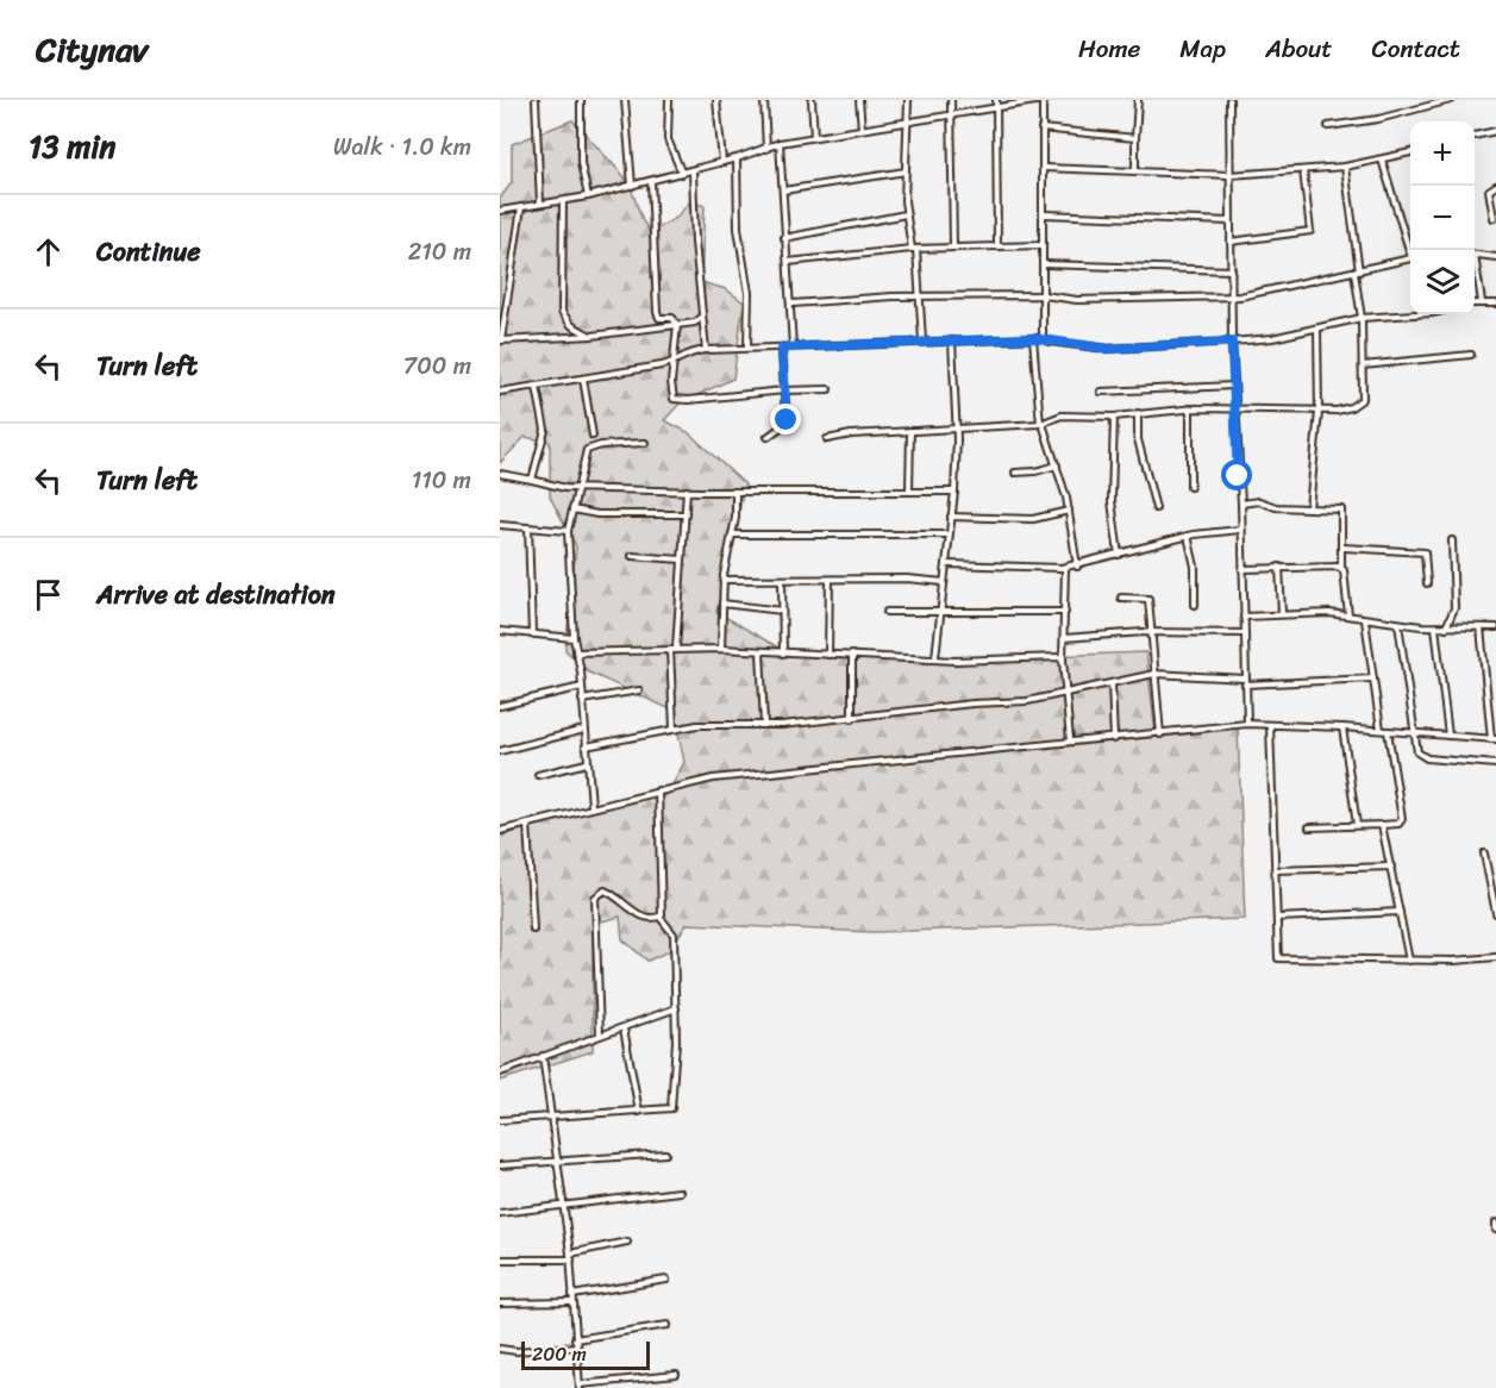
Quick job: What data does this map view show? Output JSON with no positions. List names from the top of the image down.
{
  "scale_bar": "200 m",
  "page": {
    "header": "Citynav",
    "nav": [
      "Home",
      "Map",
      "About",
      "Contact"
    ],
    "heading": ["13 min", "Walk · 1.0 km"],
    "map_buttons": ["+", "−"],
    "list": [
      ["Continue", "210 m"],
      ["Turn left", "700 m"],
      ["Turn left", "110 m"],
      "Arrive at destination"
    ],
    "scale": "200 m"
  }
}
